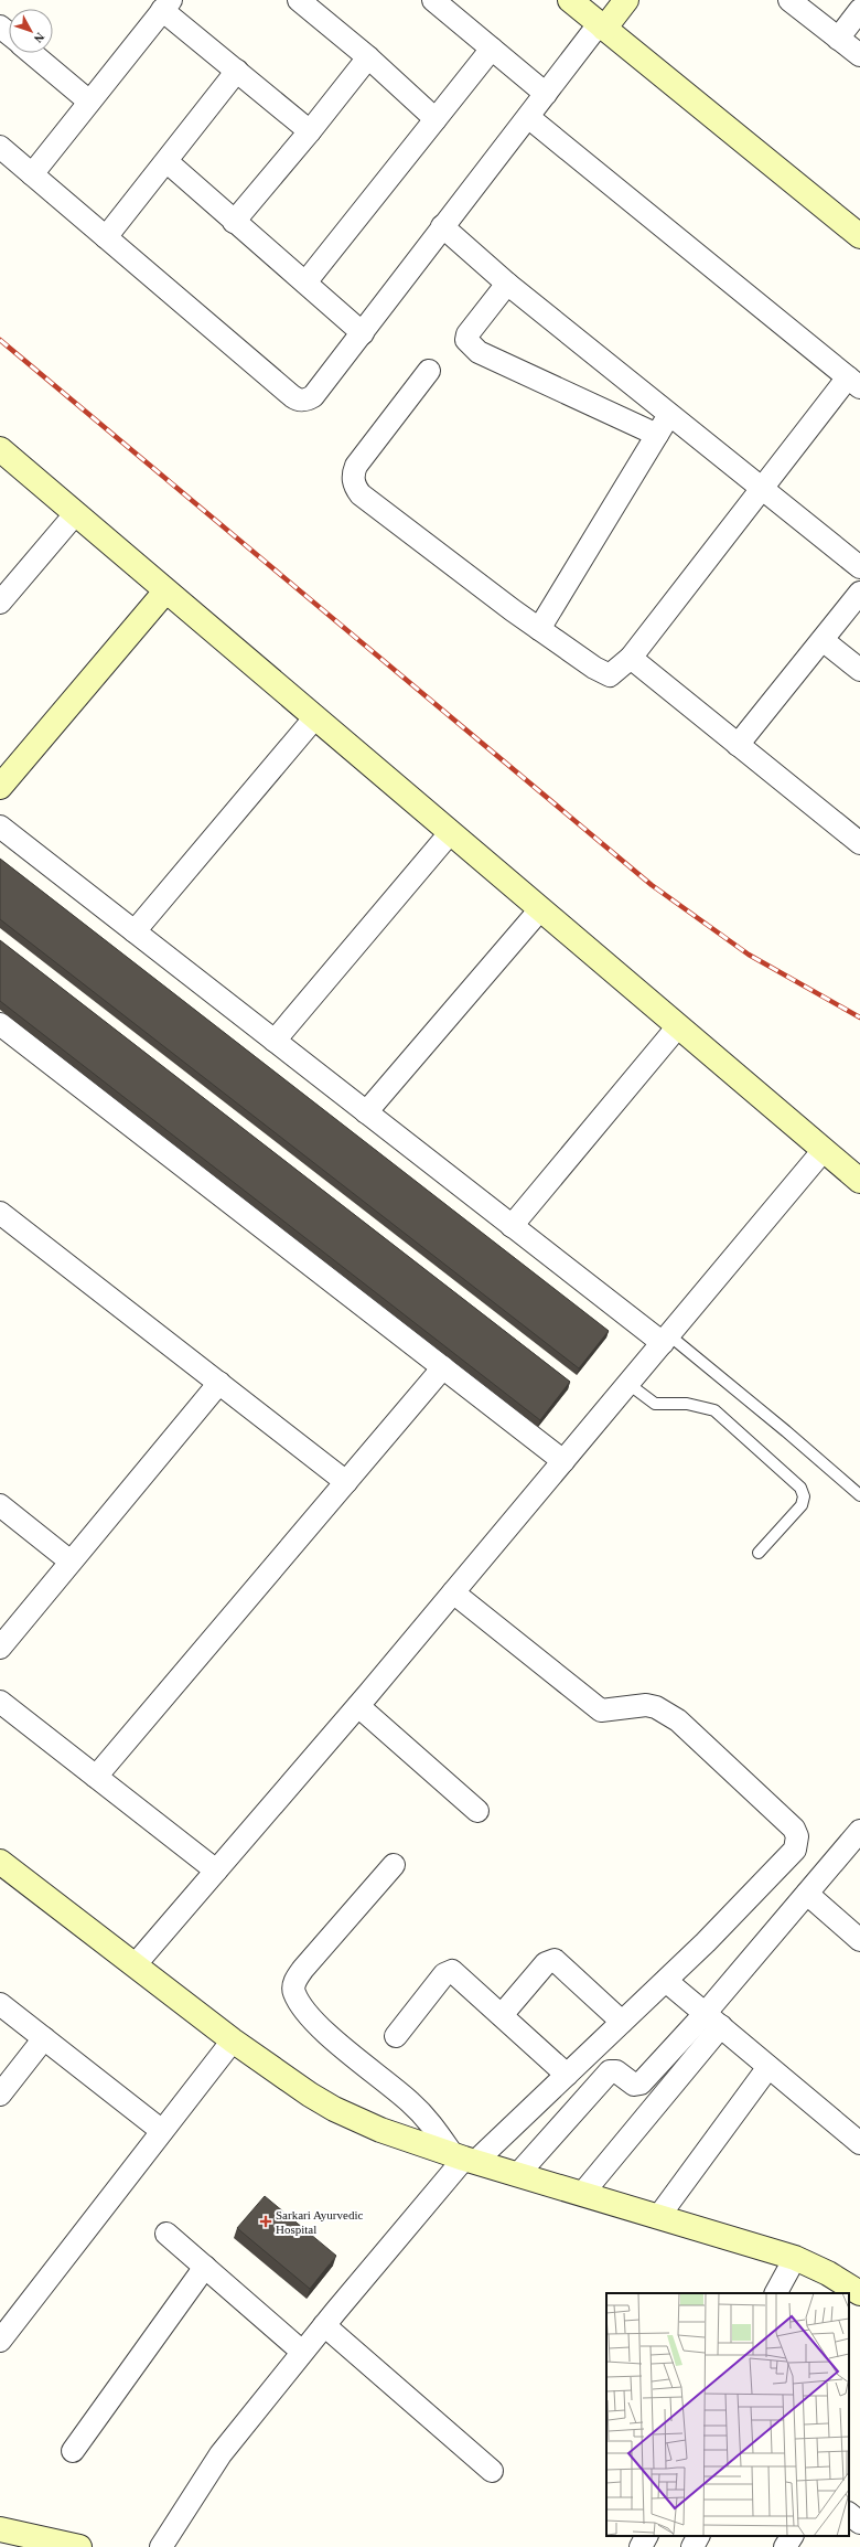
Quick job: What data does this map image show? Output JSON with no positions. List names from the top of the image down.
{
  "places": {
    "health": ["Sarkari Ayurvedic Hospital"]
  },
  "north": "bottom right"
}
